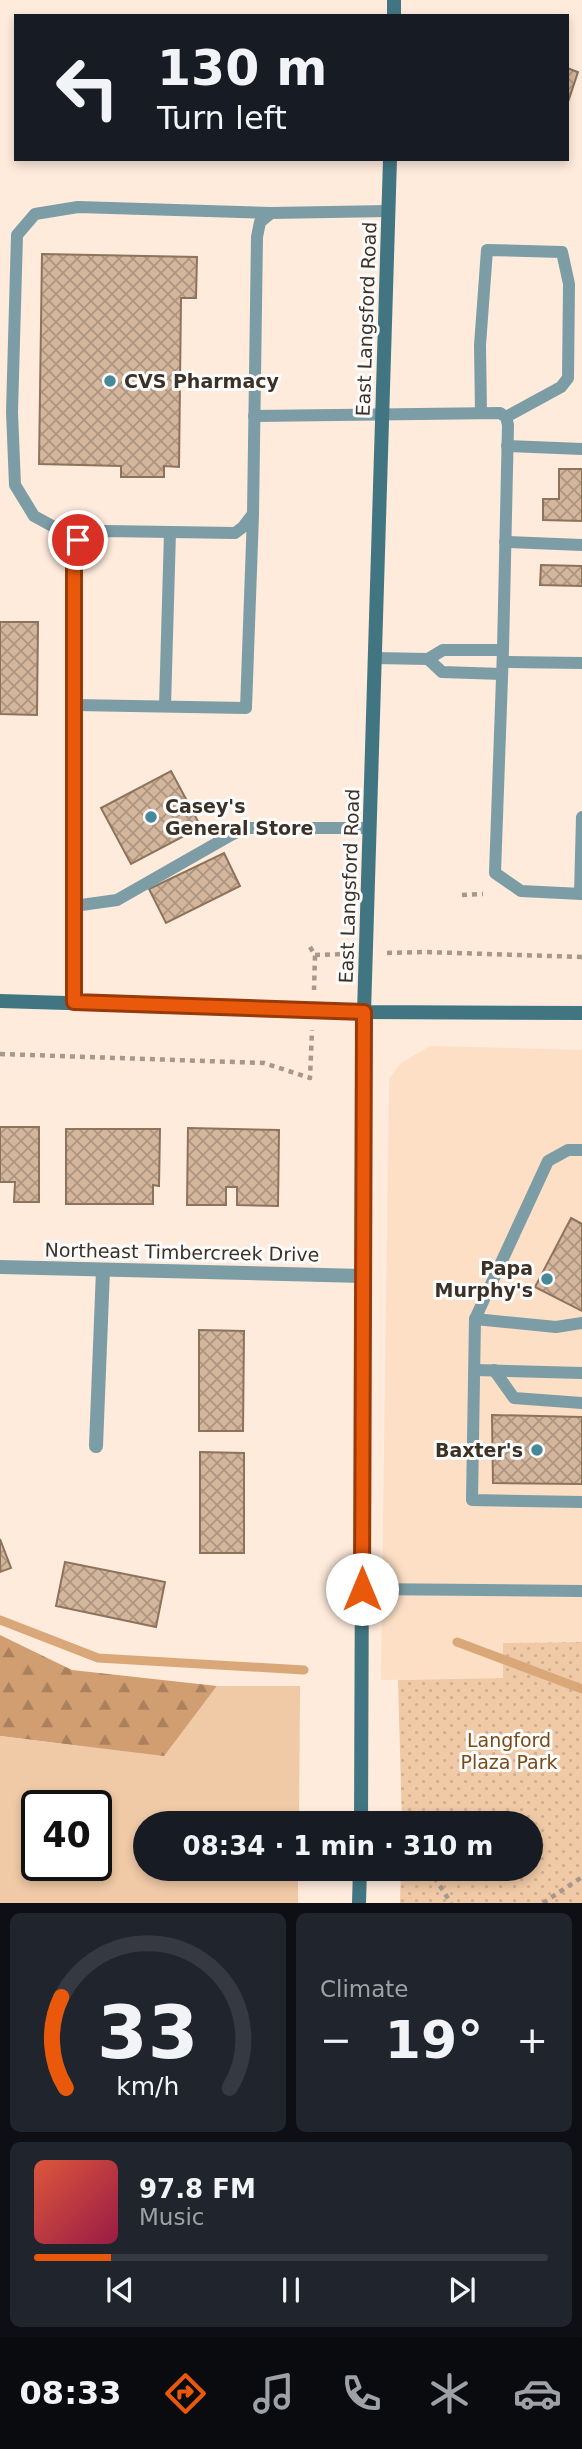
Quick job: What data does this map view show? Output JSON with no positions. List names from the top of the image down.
{
  "streets": {
    "street": ["East Langsford Road", "Northeast Timbercreek Drive"]
  },
  "crossings": [
    ["East Langsford Road", "Northeast Timbercreek Drive"]
  ],
  "parks": ["Langford Plaza Park"],
  "places": [
    "CVS Pharmacy",
    "Casey's General Store",
    "Papa Murphy's",
    "Baxter's"
  ],
  "page": {
    "turn": ["130 m", "Turn left"],
    "limit": "40",
    "trip": "08:34 · 1 min · 310 m",
    "tile": "Climate",
    "heat": ["−", "19°", "+"],
    "song": ["97.8 FM", "Music"],
    "tabs": "08:33",
    "gauge": ["33", "km/h"]
  }
}
